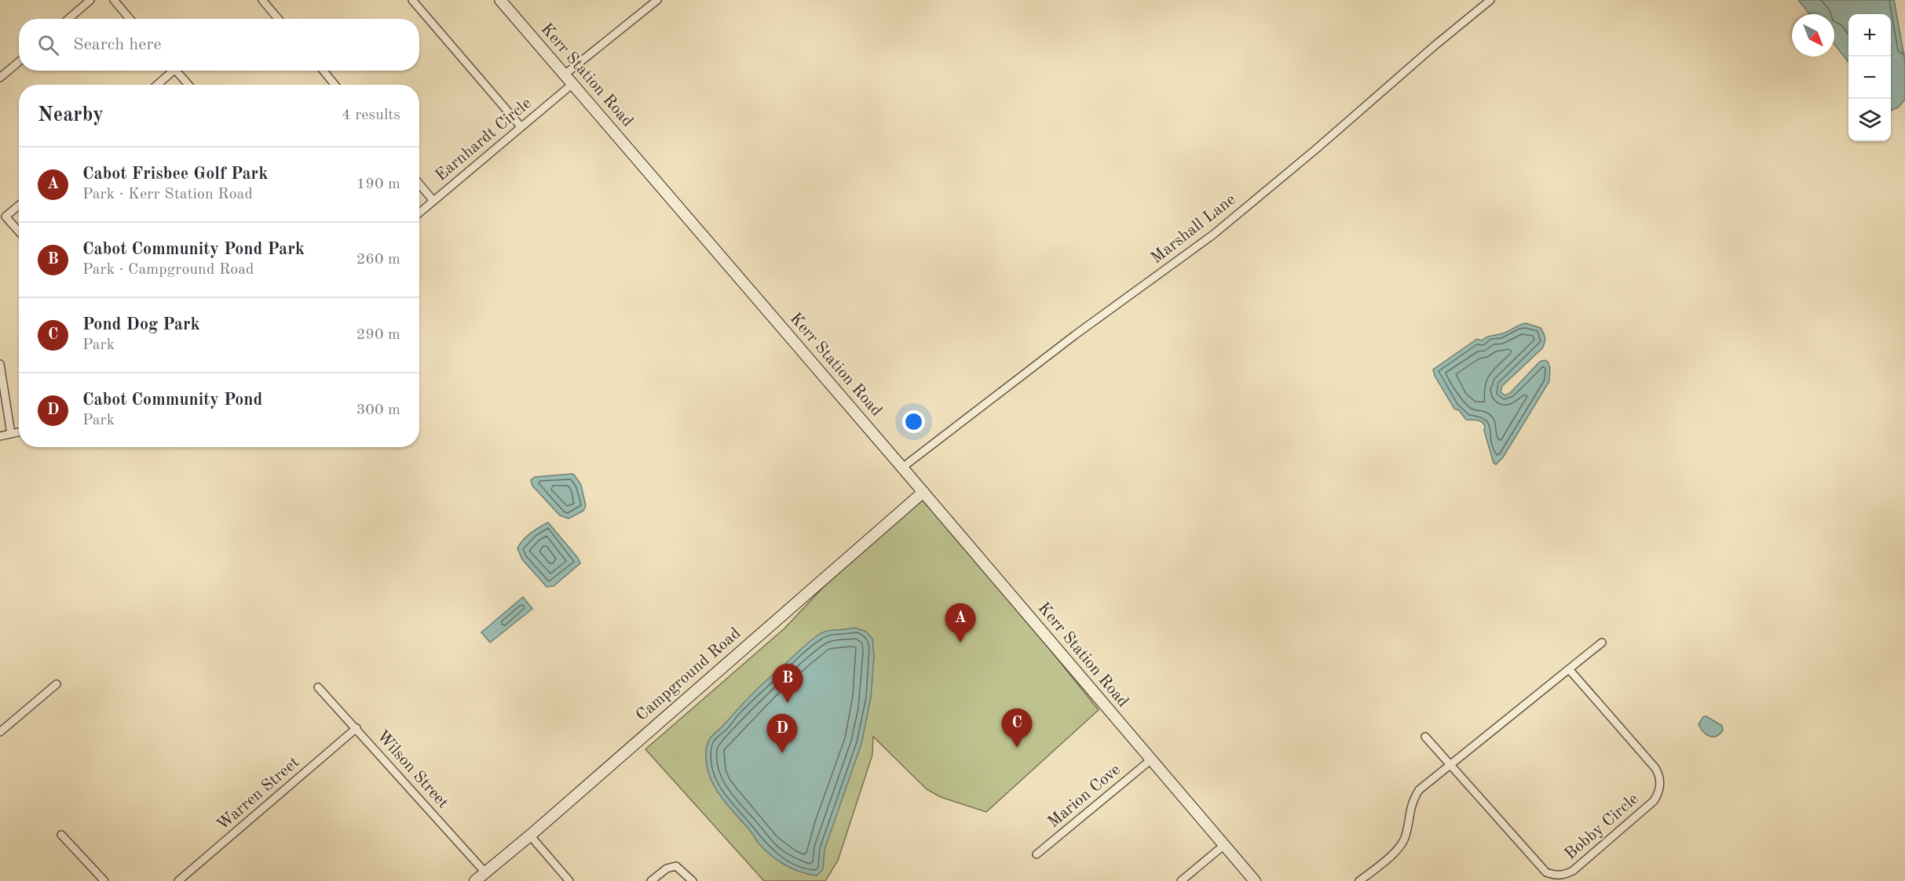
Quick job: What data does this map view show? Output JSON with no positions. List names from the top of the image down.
{
  "streets": {
    "street": [
      "Kerr Station Road",
      "Earnhardt Circle",
      "Marshall Lane",
      "Campground Road",
      "Wilson Street",
      "Warren Street",
      "Marion Cove",
      "Bobby Circle"
    ]
  },
  "crossings": [
    ["Kerr Station Road", "Earnhardt Circle"],
    ["Kerr Station Road", "Marshall Lane"],
    ["Kerr Station Road", "Campground Road"],
    ["Kerr Station Road", "Marion Cove"],
    ["Campground Road", "Wilson Street"],
    ["Wilson Street", "Warren Street"]
  ],
  "north": "bottom right",
  "page": {
    "map_buttons": ["+", "−"],
    "search": "Search here",
    "heading": ["Nearby", "4 results"],
    "list": [
      {
        "mark": "A",
        "name": "Cabot Frisbee Golf Park",
        "note": "Park · Kerr Station Road",
        "value": "190 m"
      },
      {
        "mark": "B",
        "name": "Cabot Community Pond Park",
        "note": "Park · Campground Road",
        "value": "260 m"
      },
      {
        "mark": "C",
        "name": "Pond Dog Park",
        "note": "Park",
        "value": "290 m"
      },
      {
        "mark": "D",
        "name": "Cabot Community Pond",
        "note": "Park",
        "value": "300 m"
      }
    ],
    "pins": [
      "A",
      "B",
      "C",
      "D"
    ]
  }
}
